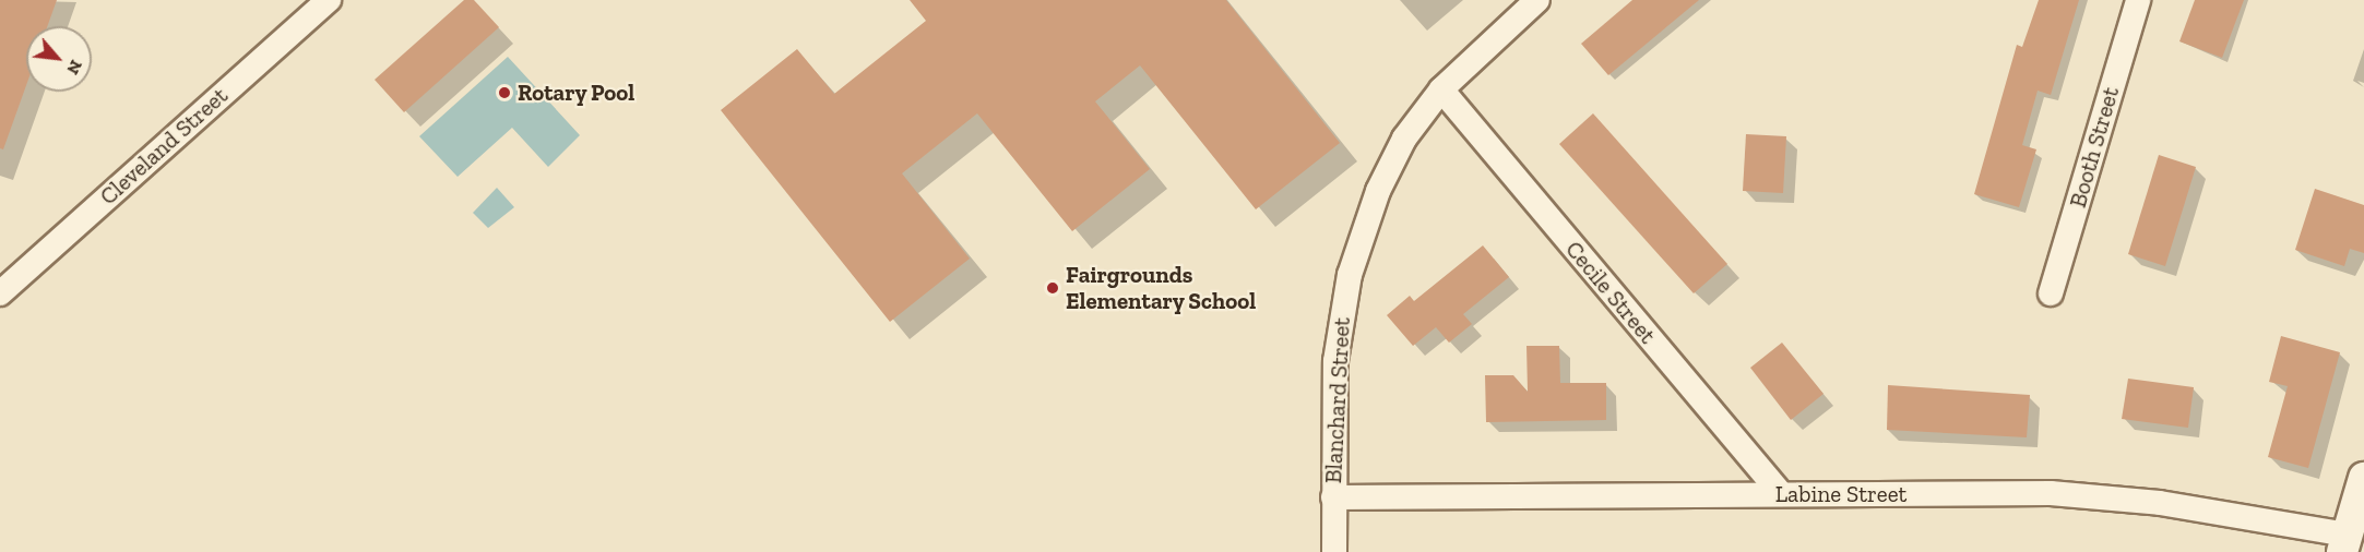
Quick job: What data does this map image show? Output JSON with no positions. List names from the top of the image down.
{
  "streets": {
    "street": [
      "Cleveland Street",
      "Booth Street",
      "Cecile Street",
      "Blanchard Street",
      "Labine Street"
    ]
  },
  "crossings": [
    ["Cecile Street", "Blanchard Street"],
    ["Cecile Street", "Labine Street"],
    ["Blanchard Street", "Labine Street"]
  ],
  "places": ["Rotary Pool", "Fairgrounds Elementary School"],
  "north": "bottom right"
}
